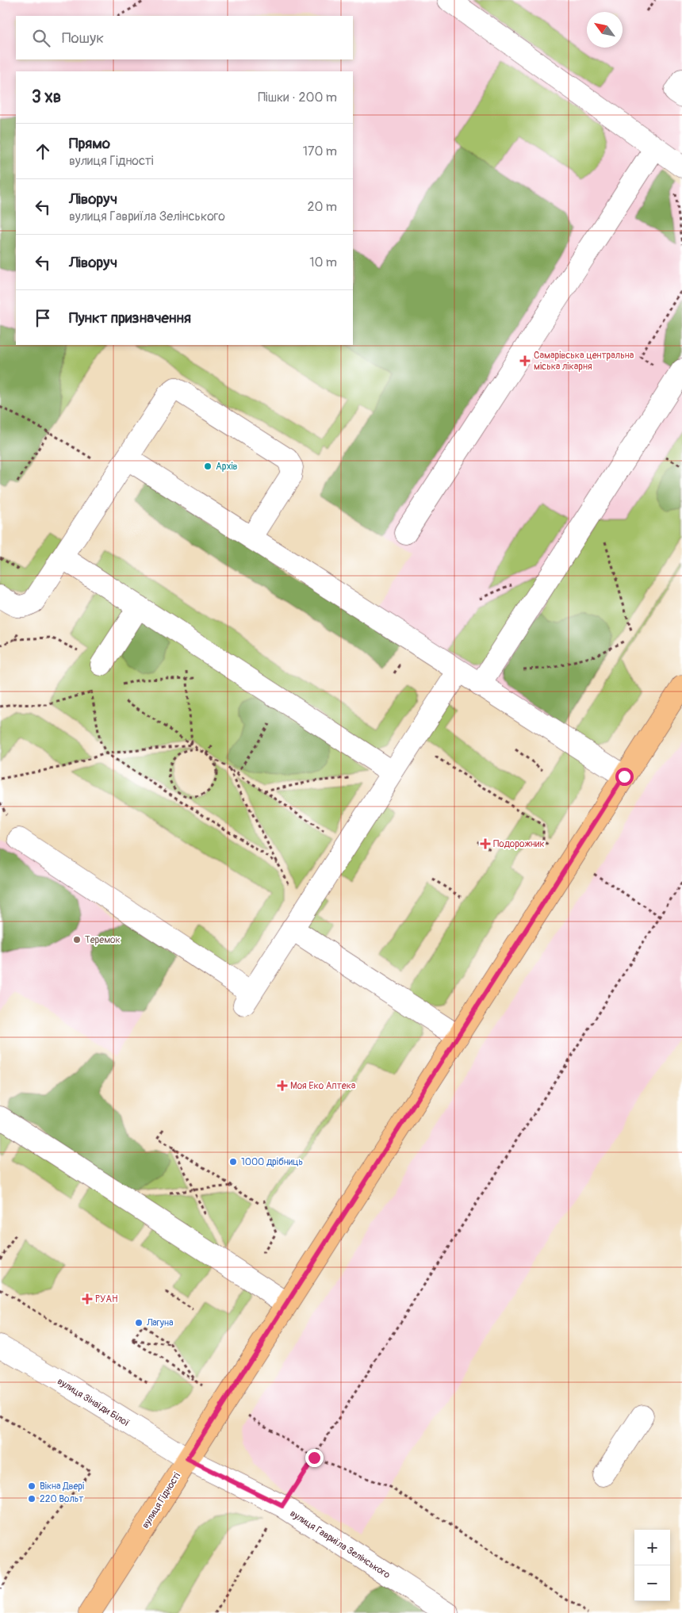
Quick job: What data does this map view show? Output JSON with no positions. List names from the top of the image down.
{
  "streets": {
    "main road": ["вулиця Гідності"],
    "street": ["вулиця Зінаїди Білої", "вулиця Гавриїла Зелінського"]
  },
  "crossings": [
    ["вулиця Зінаїди Білої", "вулиця Гідності"],
    ["вулиця Зінаїди Білої", "вулиця Гавриїла Зелінського"],
    ["вулиця Гідності", "вулиця Гавриїла Зелінського"]
  ],
  "places": {
    "health": [
      "Самарівська центральна міська лікарня",
      "Подорожник",
      "Моя Еко Аптека",
      "РУАН"
    ],
    "other": [
      "Архів",
      "Теремок",
      "1000 дрібниць",
      "Лагуна",
      "Вікна Двері",
      "220 Вольт"
    ]
  },
  "north": "top left",
  "page": {
    "search": "Пошук",
    "heading": ["3 хв", "Пішки · 200 m"],
    "list": [
      ["Прямо", "вулиця Гідності", "170 m"],
      ["Ліворуч", "вулиця Гавриїла Зелінського", "20 m"],
      ["Ліворуч", "10 m"],
      "Пункт призначення"
    ],
    "map_buttons": ["+", "−"]
  }
}
